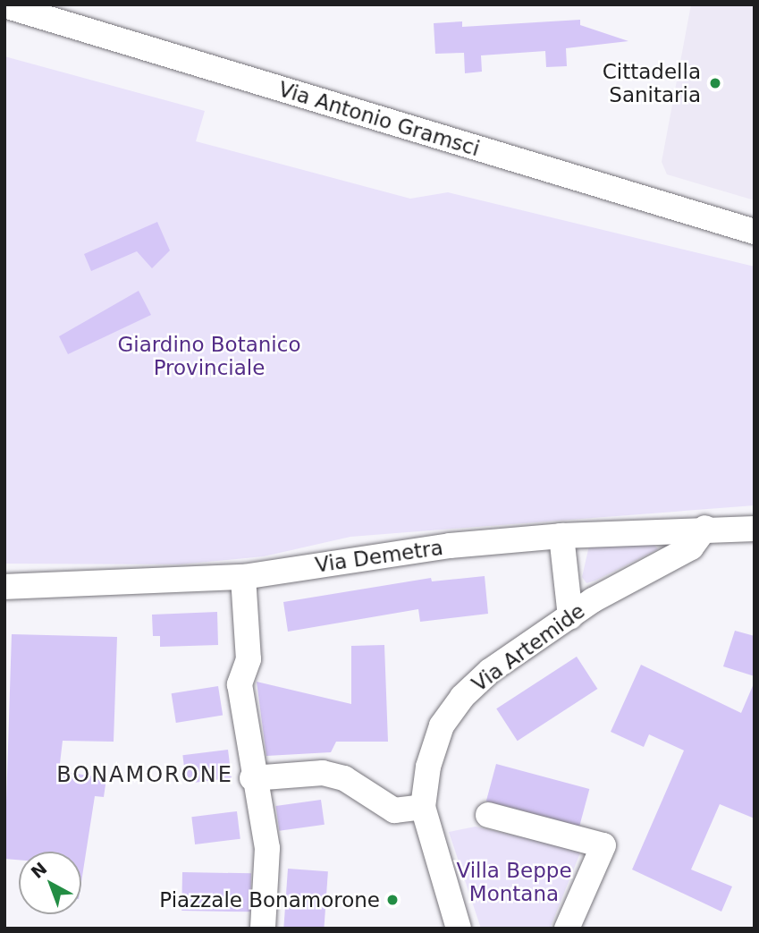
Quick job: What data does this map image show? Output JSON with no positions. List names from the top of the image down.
{
  "streets": {
    "street": ["Via Antonio Gramsci", "Via Demetra", "Via Artemide"]
  },
  "crossings": [
    ["Via Demetra", "Via Artemide"]
  ],
  "districts": ["BONAMORONE"],
  "parks": ["Giardino Botanico Provinciale", "Villa Beppe Montana"],
  "places": ["Cittadella Sanitaria", "Piazzale Bonamorone"],
  "north": "top left"
}
